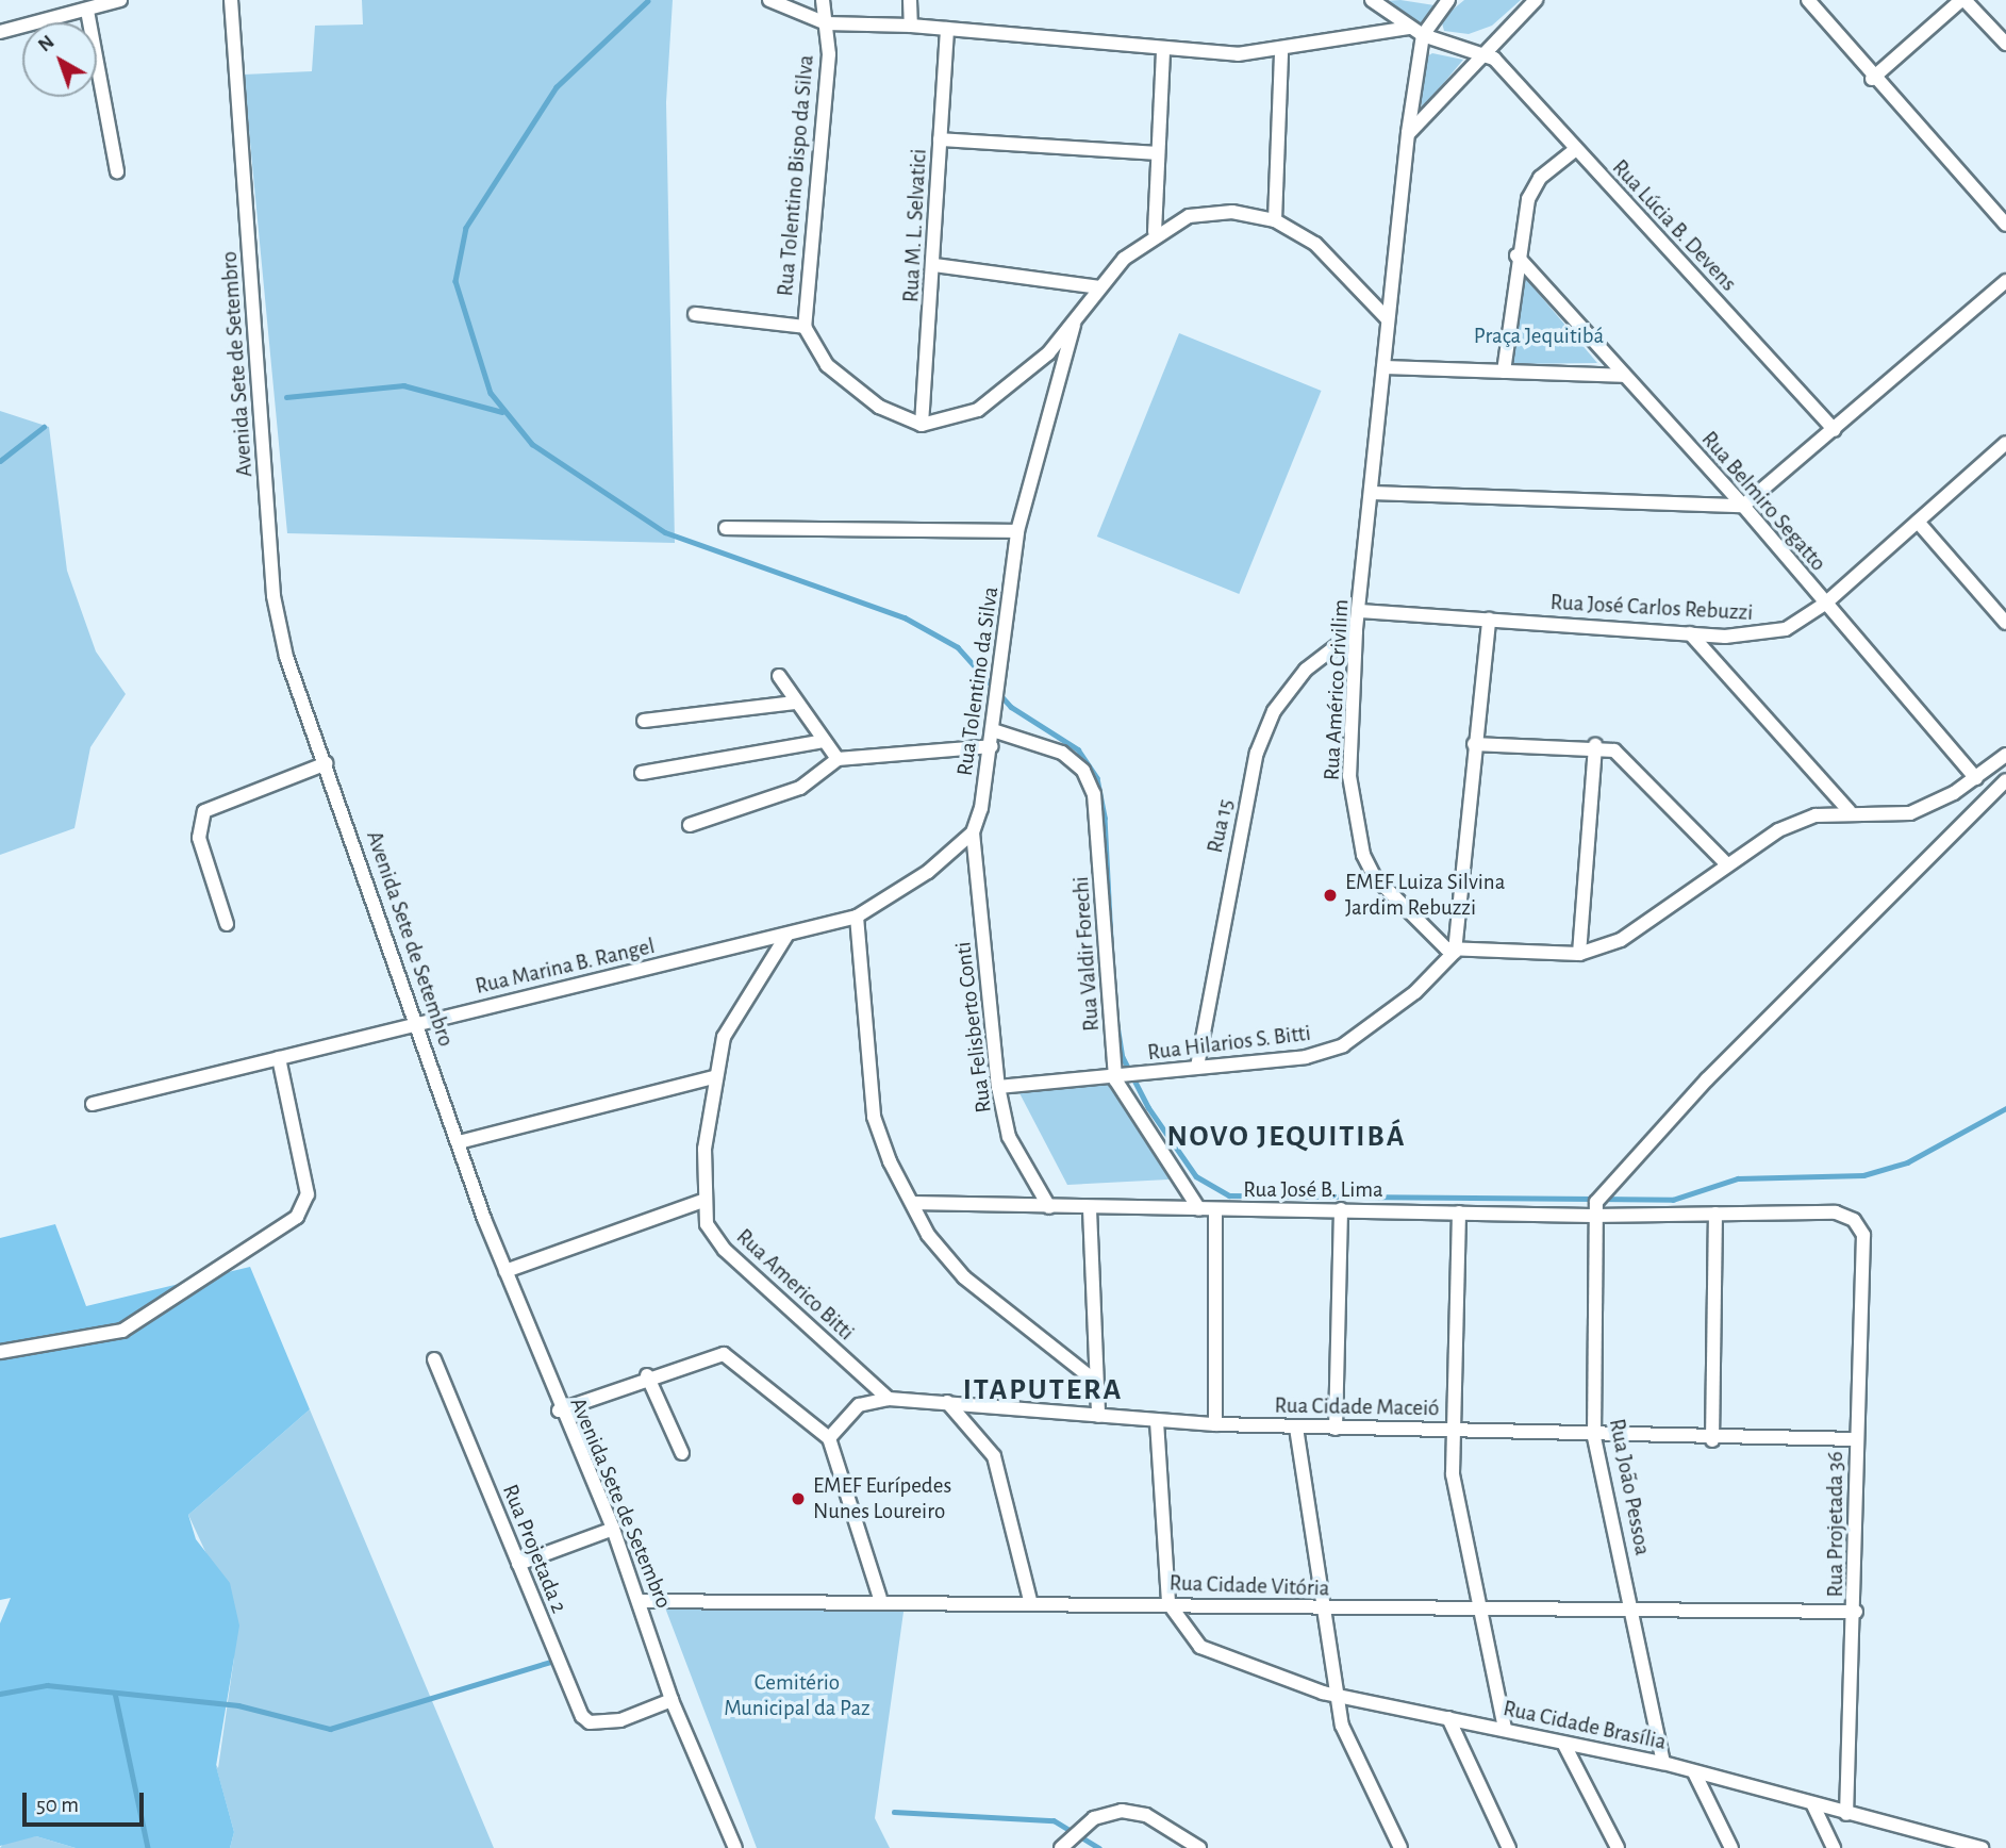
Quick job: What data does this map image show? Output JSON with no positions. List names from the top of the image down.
{
  "streets": {
    "street": [
      "Rua Tolentino Bispo da Silva",
      "Rua M. L. Selvatici",
      "Rua Lúcia B. Devens",
      "Avenida Sete de Setembro",
      "Rua Belmiro Segatto",
      "Rua José Carlos Rebuzzi",
      "Rua Tolentino da Silva",
      "Rua Américo Crivilim",
      "Rua 15",
      "Rua Valdir Forechi",
      "Rua Marina B. Rangel",
      "Rua Felisberto Conti",
      "Rua Hilarios S. Bitti",
      "Rua José B. Lima",
      "Rua Americo Bitti",
      "Rua Cidade Maceió",
      "Rua João Pessoa",
      "Rua Projetada 36",
      "Rua Projetada 2",
      "Rua Cidade Vitória",
      "Rua Cidade Brasília"
    ]
  },
  "crossings": [
    ["Rua Tolentino Bispo da Silva", "Rua M. L. Selvatici"],
    ["Avenida Sete de Setembro", "Rua Marina B. Rangel"],
    ["Avenida Sete de Setembro", "Rua Projetada 2"],
    ["Avenida Sete de Setembro", "Rua Cidade Vitória"],
    ["Rua Belmiro Segatto", "Rua José Carlos Rebuzzi"],
    ["Rua José Carlos Rebuzzi", "Rua Américo Crivilim"],
    ["Rua Tolentino da Silva", "Rua Valdir Forechi"],
    ["Rua Tolentino da Silva", "Rua Felisberto Conti"],
    ["Rua Américo Crivilim", "Rua 15"],
    ["Rua Américo Crivilim", "Rua Hilarios S. Bitti"],
    ["Rua 15", "Rua Hilarios S. Bitti"],
    ["Rua Valdir Forechi", "Rua Hilarios S. Bitti"],
    ["Rua Valdir Forechi", "Rua José B. Lima"],
    ["Rua Marina B. Rangel", "Rua Americo Bitti"],
    ["Rua Felisberto Conti", "Rua Hilarios S. Bitti"],
    ["Rua Felisberto Conti", "Rua José B. Lima"],
    ["Rua José B. Lima", "Rua João Pessoa"],
    ["Rua José B. Lima", "Rua Projetada 36"],
    ["Rua Americo Bitti", "Rua Cidade Maceió"],
    ["Rua Cidade Maceió", "Rua João Pessoa"],
    ["Rua Cidade Maceió", "Rua Projetada 36"],
    ["Rua João Pessoa", "Rua Cidade Vitória"],
    ["Rua João Pessoa", "Rua Cidade Brasília"],
    ["Rua Projetada 36", "Rua Cidade Vitória"],
    ["Rua Projetada 36", "Rua Cidade Brasília"],
    ["Rua Cidade Vitória", "Rua Cidade Brasília"]
  ],
  "districts": ["NOVO JEQUITIBÁ", "ITAPUTERA"],
  "parks": ["Praça Jequitibá", "Cemitério Municipal da Paz"],
  "places": ["EMEF Luiza Silvina Jardim Rebuzzi", "EMEF Eurípedes Nunes Loureiro"],
  "scale_bar": "50 m",
  "north": "top left"
}
